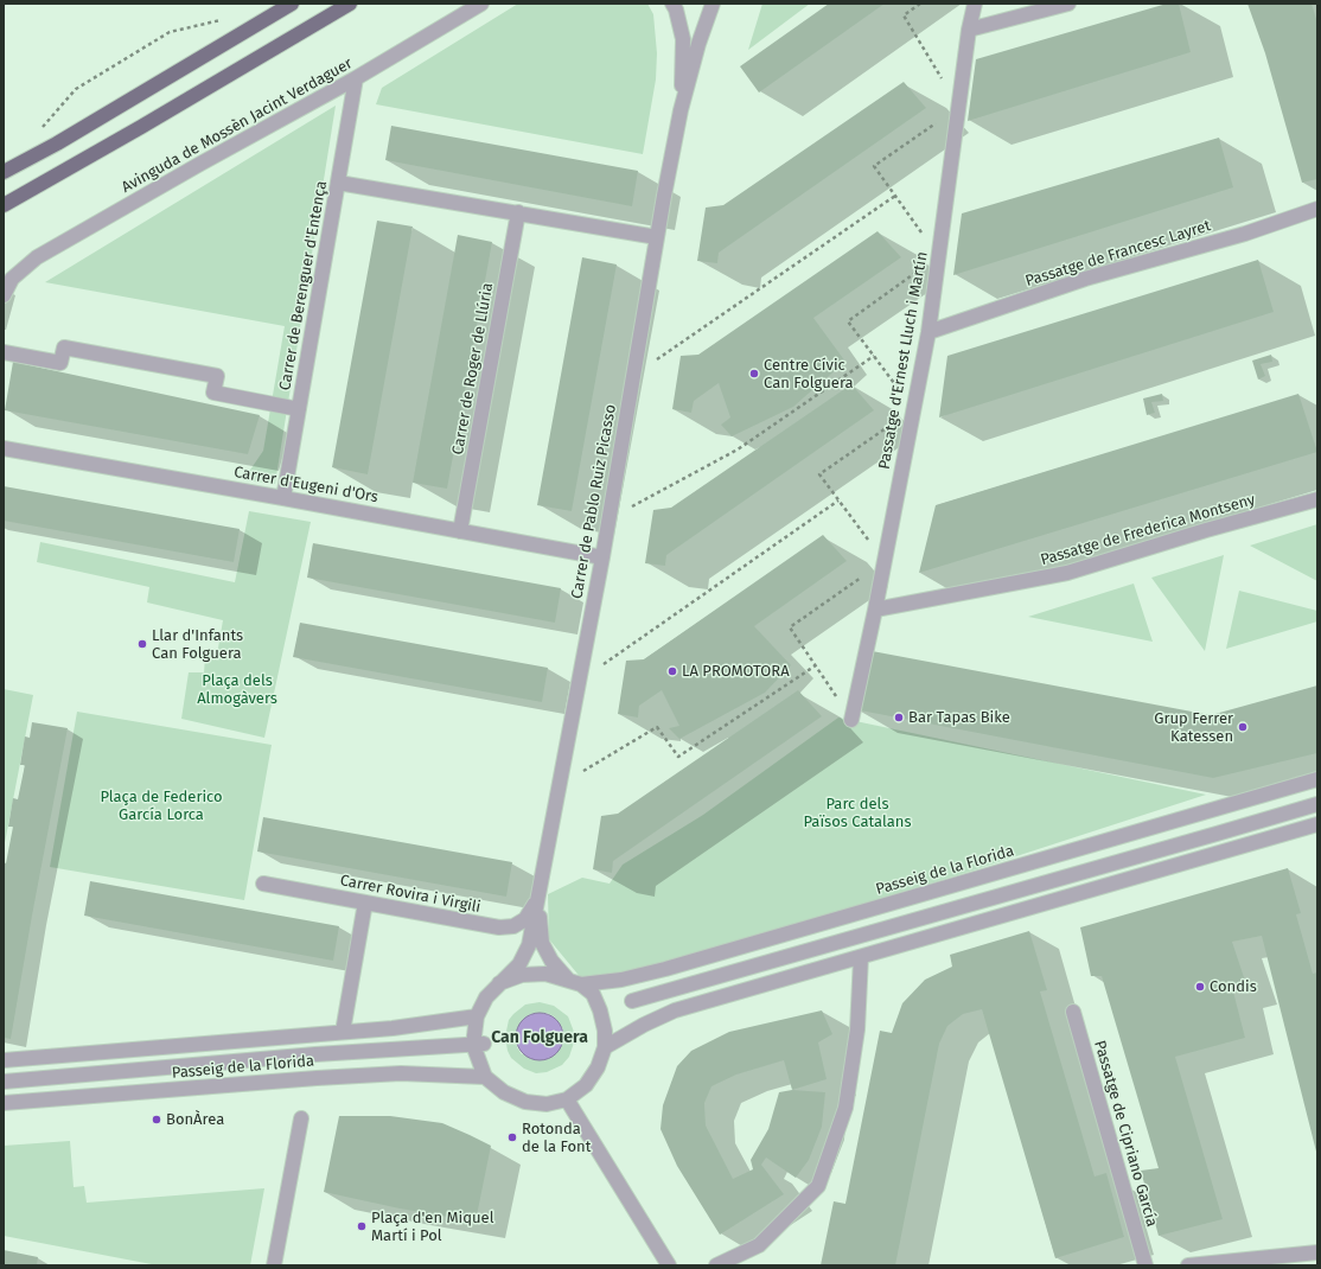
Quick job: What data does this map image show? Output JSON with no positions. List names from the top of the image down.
{
  "streets": {
    "street": [
      "Avinguda de Mossèn Jacint Verdaguer",
      "Passatge de Francesc Layret",
      "Carrer de Berenguer d'Entença",
      "Passatge d'Ernest Lluch i Martín",
      "Carrer de Roger de Llúria",
      "Carrer d'Eugeni d'Ors",
      "Carrer de Pablo Ruiz Picasso",
      "Passatge de Frederica Montseny",
      "Passeig de la Florida",
      "Carrer Rovira i Virgili",
      "Passatge de Cipriano García"
    ]
  },
  "crossings": [
    ["Avinguda de Mossèn Jacint Verdaguer", "Carrer de Berenguer d'Entença"],
    ["Passatge de Francesc Layret", "Passatge d'Ernest Lluch i Martín"],
    ["Carrer de Berenguer d'Entença", "Carrer d'Eugeni d'Ors"],
    ["Passatge d'Ernest Lluch i Martín", "Passatge de Frederica Montseny"],
    ["Carrer de Roger de Llúria", "Carrer d'Eugeni d'Ors"],
    ["Carrer d'Eugeni d'Ors", "Carrer de Pablo Ruiz Picasso"],
    ["Carrer de Pablo Ruiz Picasso", "Passeig de la Florida"],
    ["Carrer de Pablo Ruiz Picasso", "Carrer Rovira i Virgili"]
  ],
  "districts": ["Can Folguera"],
  "parks": ["Plaça dels Almogàvers", "Plaça de Federico García Lorca", "Parc dels Països Catalans"],
  "places": [
    "Centre Cívic Can Folguera",
    "Llar d'Infants Can Folguera",
    "LA PROMOTORA",
    "Bar Tapas Bike",
    "Grup Ferrer Katessen",
    "Condis",
    "BonÀrea",
    "Rotonda de la Font",
    "Plaça d'en Miquel Martí i Pol"
  ]
}
